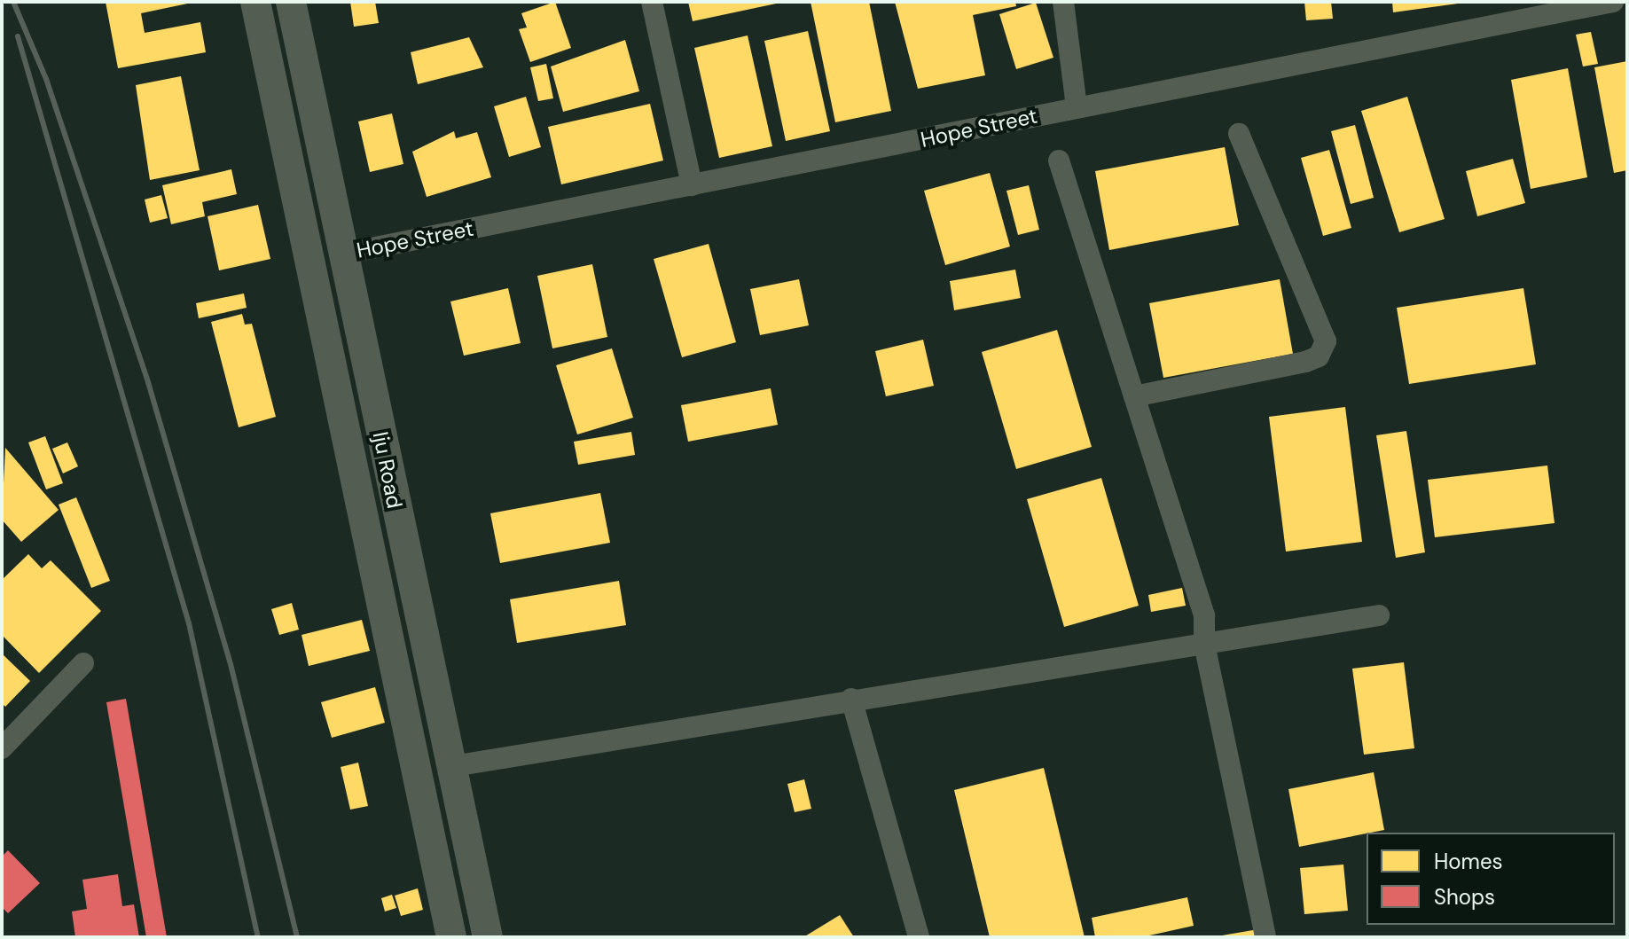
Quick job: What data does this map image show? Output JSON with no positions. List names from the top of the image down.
{
  "streets": {
    "main road": ["Iju Road"],
    "street": ["Hope Street"]
  },
  "crossings": [
    ["Hope Street", "Iju Road"]
  ],
  "legend": ["Homes", "Shops"]
}
